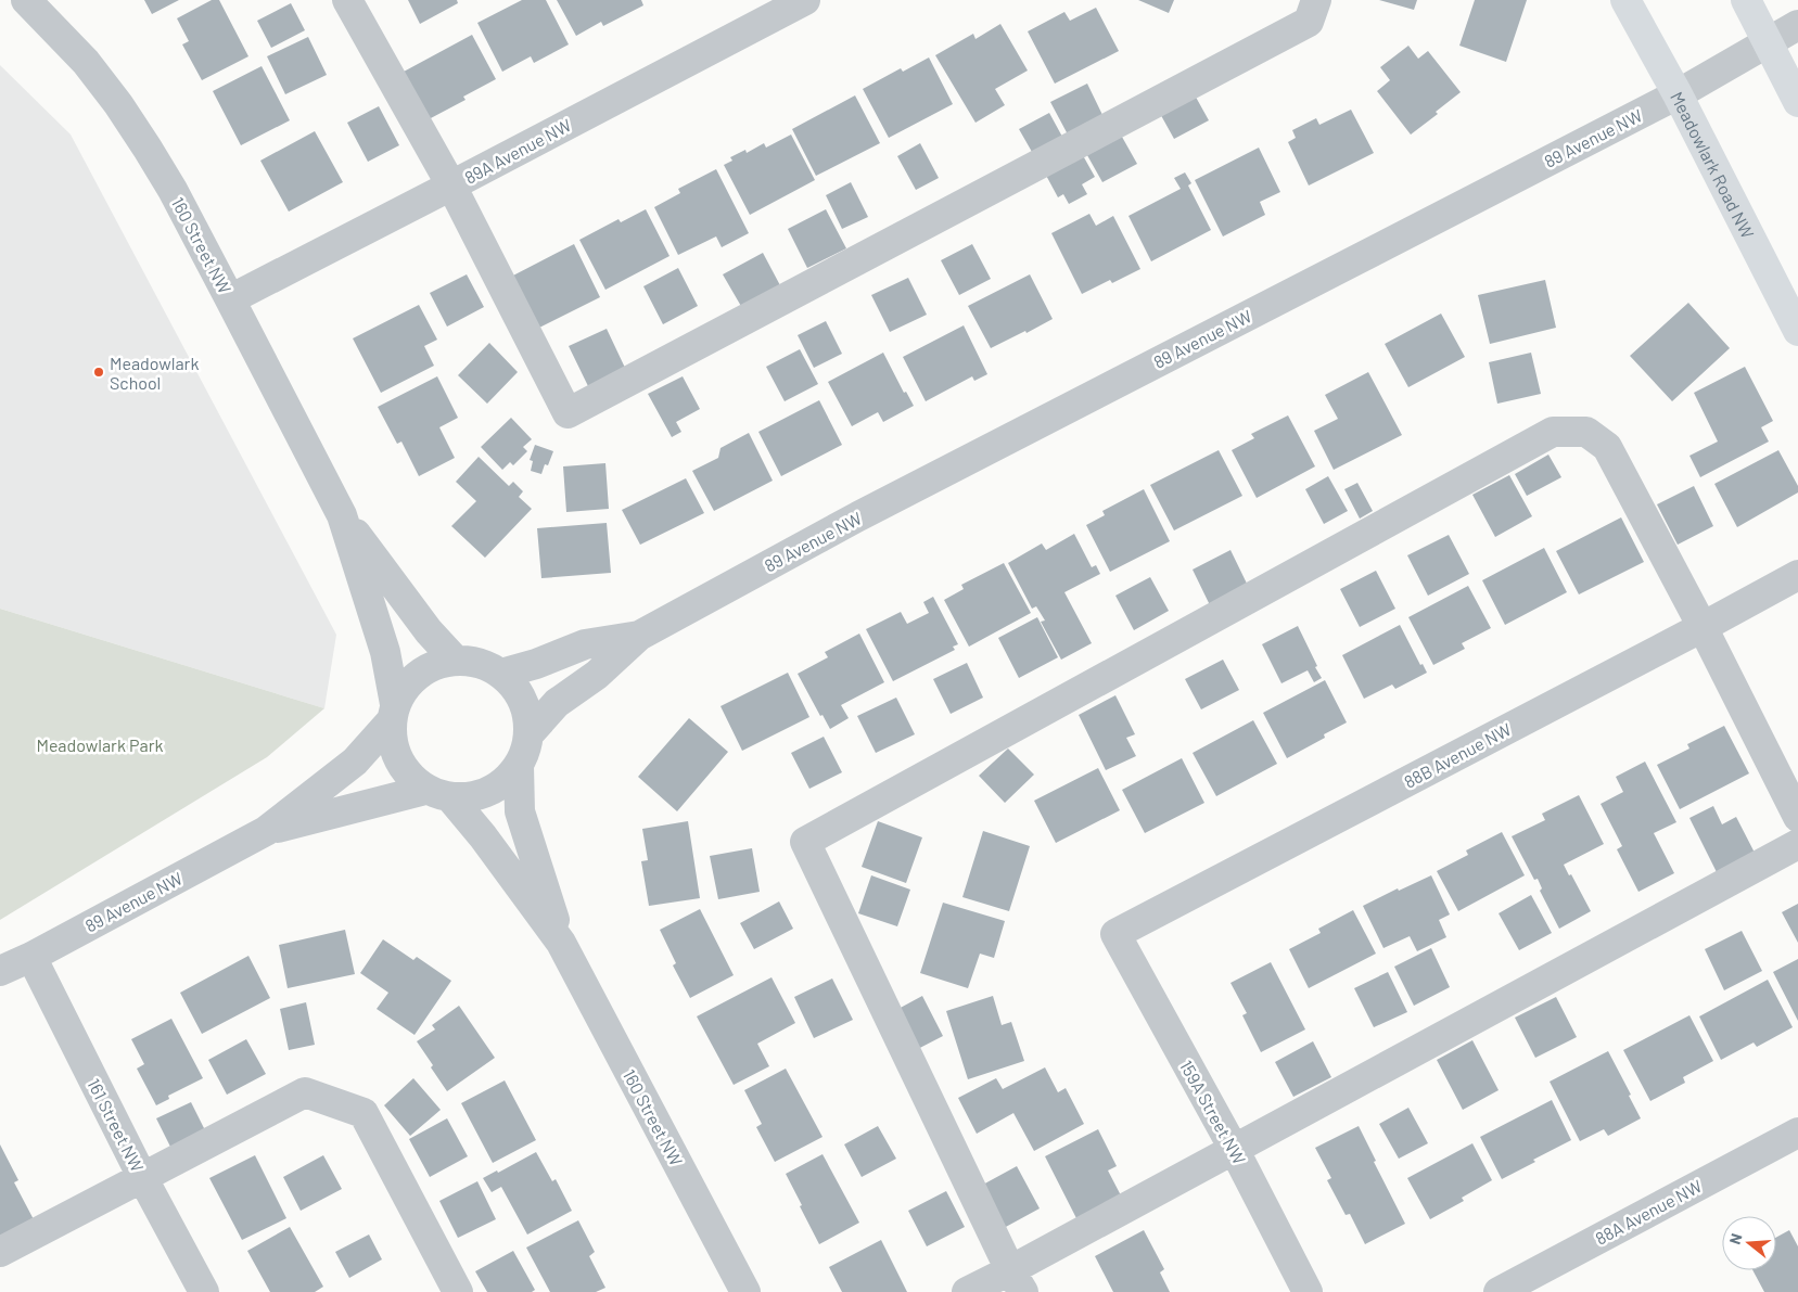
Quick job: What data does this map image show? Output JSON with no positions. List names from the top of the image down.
{
  "streets": {
    "main road": ["Meadowlark Road NW"],
    "street": [
      "89 Avenue NW",
      "89A Avenue NW",
      "160 Street NW",
      "88B Avenue NW",
      "159A Street NW",
      "161 Street NW",
      "88A Avenue NW"
    ]
  },
  "crossings": [
    ["89 Avenue NW", "Meadowlark Road NW"],
    ["89 Avenue NW", "160 Street NW"],
    ["89 Avenue NW", "161 Street NW"],
    ["89A Avenue NW", "160 Street NW"],
    ["88B Avenue NW", "159A Street NW"]
  ],
  "parks": ["Meadowlark Park"],
  "places": ["Meadowlark School"],
  "north": "left"
}
